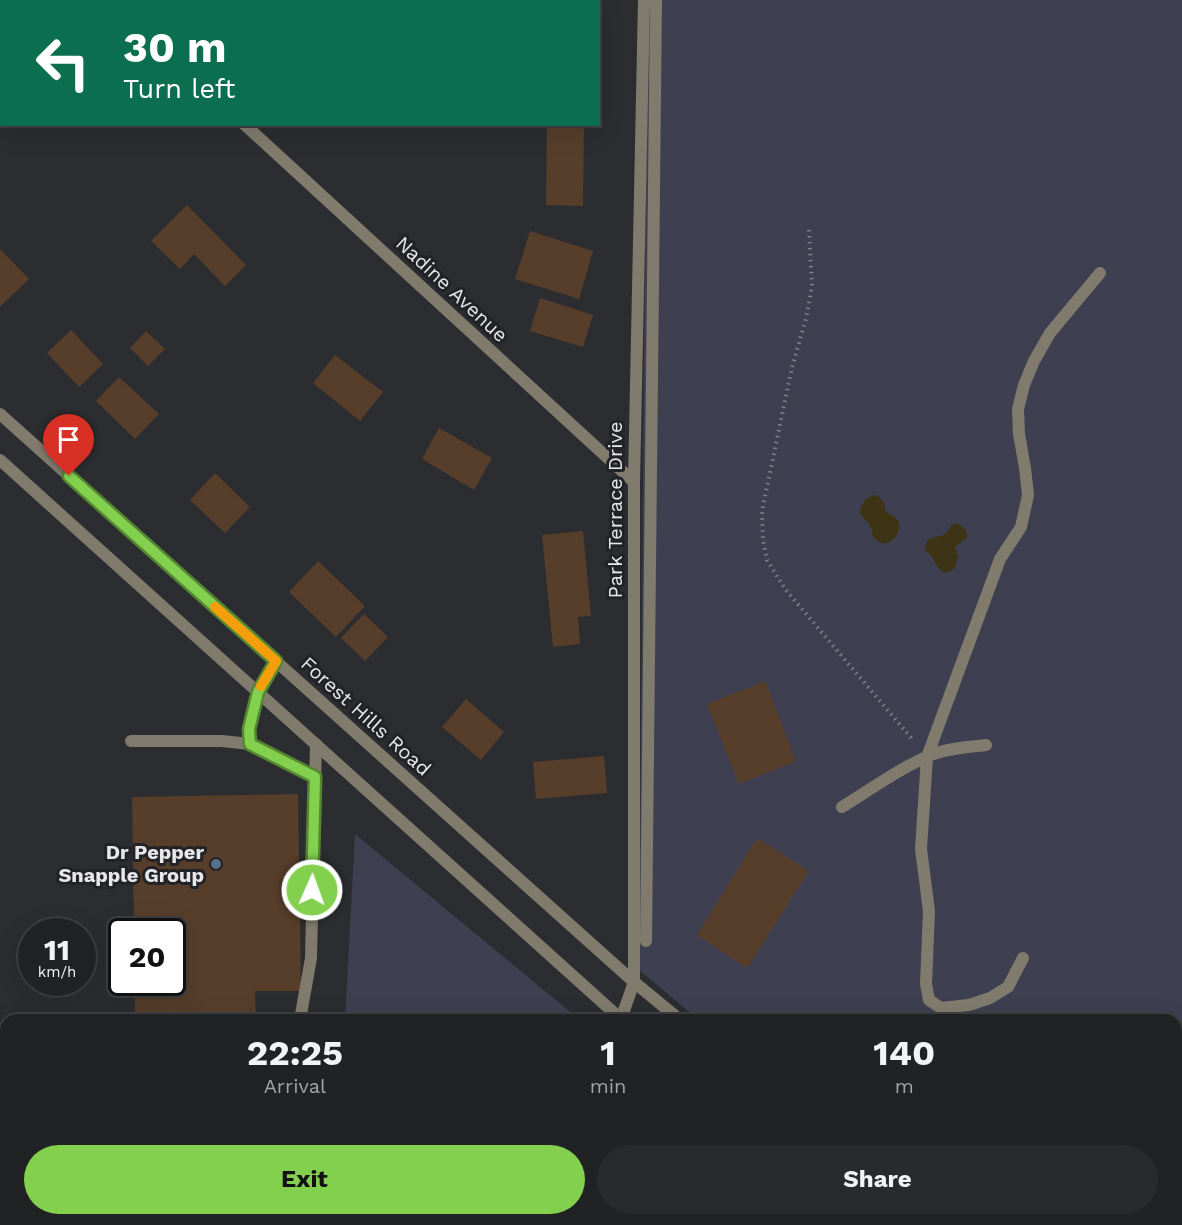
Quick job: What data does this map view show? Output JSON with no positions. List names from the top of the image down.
{
  "streets": {
    "street": ["Nadine Avenue", "Park Terrace Drive", "Forest Hills Road"]
  },
  "crossings": [
    ["Nadine Avenue", "Park Terrace Drive"],
    ["Park Terrace Drive", "Forest Hills Road"]
  ],
  "places": ["Dr Pepper Snapple Group"],
  "page": {
    "turn": ["30 m", "Turn left"],
    "speed": "11 km/h",
    "limit": "20",
    "eta": [
      "22:25",
      "Arrival",
      "1",
      "min",
      "140",
      "m"
    ],
    "buttons": ["Exit", "Share"]
  }
}
